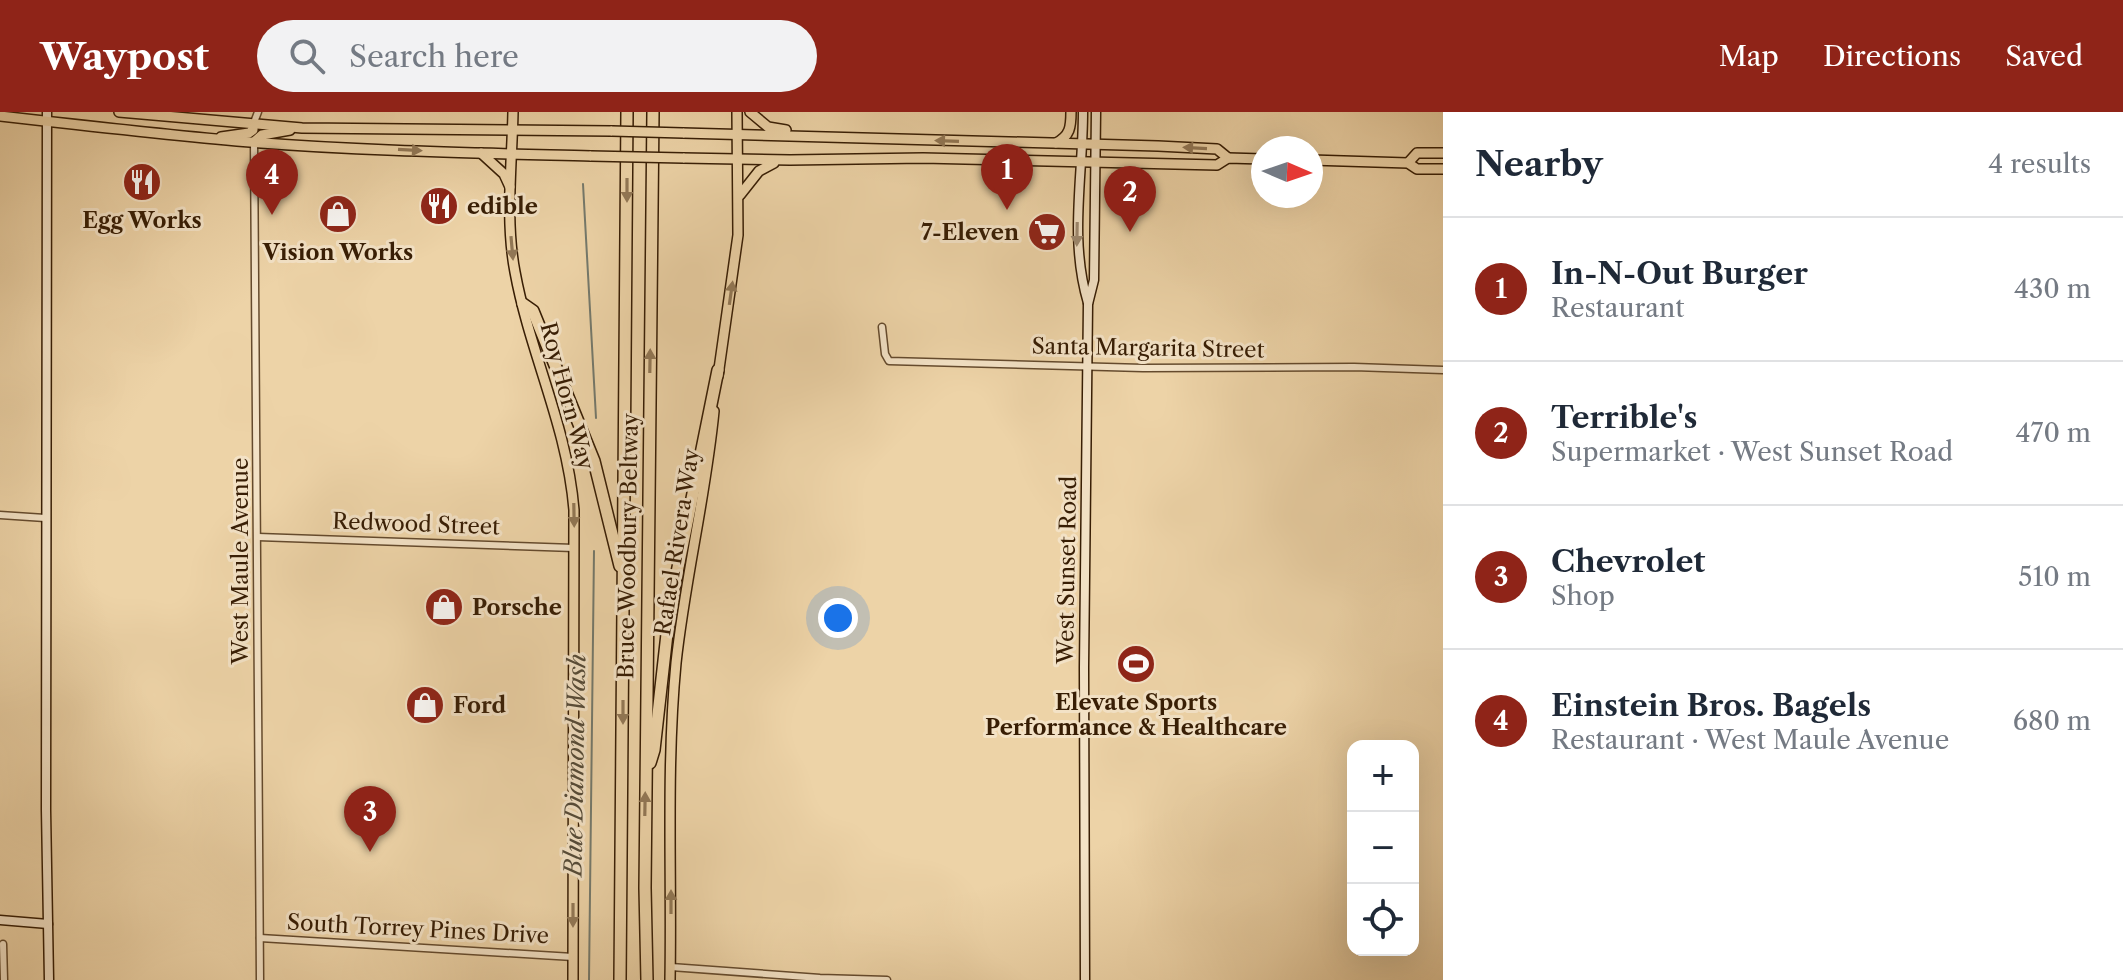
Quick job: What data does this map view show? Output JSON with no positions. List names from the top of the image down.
{
  "streets": {
    "highway": ["Bruce Woodbury Beltway"],
    "main road": ["Roy Horn Way", "Rafael Rivera Way", "West Sunset Road"],
    "street": [
      "Santa Margarita Street",
      "Redwood Street",
      "West Maule Avenue",
      "South Torrey Pines Drive"
    ]
  },
  "crossings": [
    ["Santa Margarita Street", "West Sunset Road"],
    ["Roy Horn Way", "Redwood Street"],
    ["Roy Horn Way", "South Torrey Pines Drive"],
    ["Redwood Street", "West Maule Avenue"],
    ["West Maule Avenue", "South Torrey Pines Drive"]
  ],
  "one_way": ["Roy Horn Way", "Rafael Rivera Way"],
  "water": ["Blue Diamond Wash"],
  "places": {
    "restaurant": ["Egg Works", "edible"],
    "shop": ["Vision Works", "Porsche", "Ford"],
    "supermarket": ["7-Eleven"],
    "sports": ["Elevate Sports Performance & Healthcare"]
  },
  "north": "right",
  "page": {
    "header": "Waypost",
    "search": "Search here",
    "nav": ["Map", "Directions", "Saved"],
    "heading": ["Nearby", "4 results"],
    "pins": [
      "1",
      "4",
      "2",
      "3"
    ],
    "list": [
      {
        "mark": "1",
        "name": "In-N-Out Burger",
        "note": "Restaurant",
        "value": "430 m"
      },
      {
        "mark": "2",
        "name": "Terrible's",
        "note": "Supermarket · West Sunset Road",
        "value": "470 m"
      },
      {
        "mark": "3",
        "name": "Chevrolet",
        "note": "Shop",
        "value": "510 m"
      },
      {
        "mark": "4",
        "name": "Einstein Bros. Bagels",
        "note": "Restaurant · West Maule Avenue",
        "value": "680 m"
      }
    ],
    "map_buttons": ["+", "−"]
  }
}
